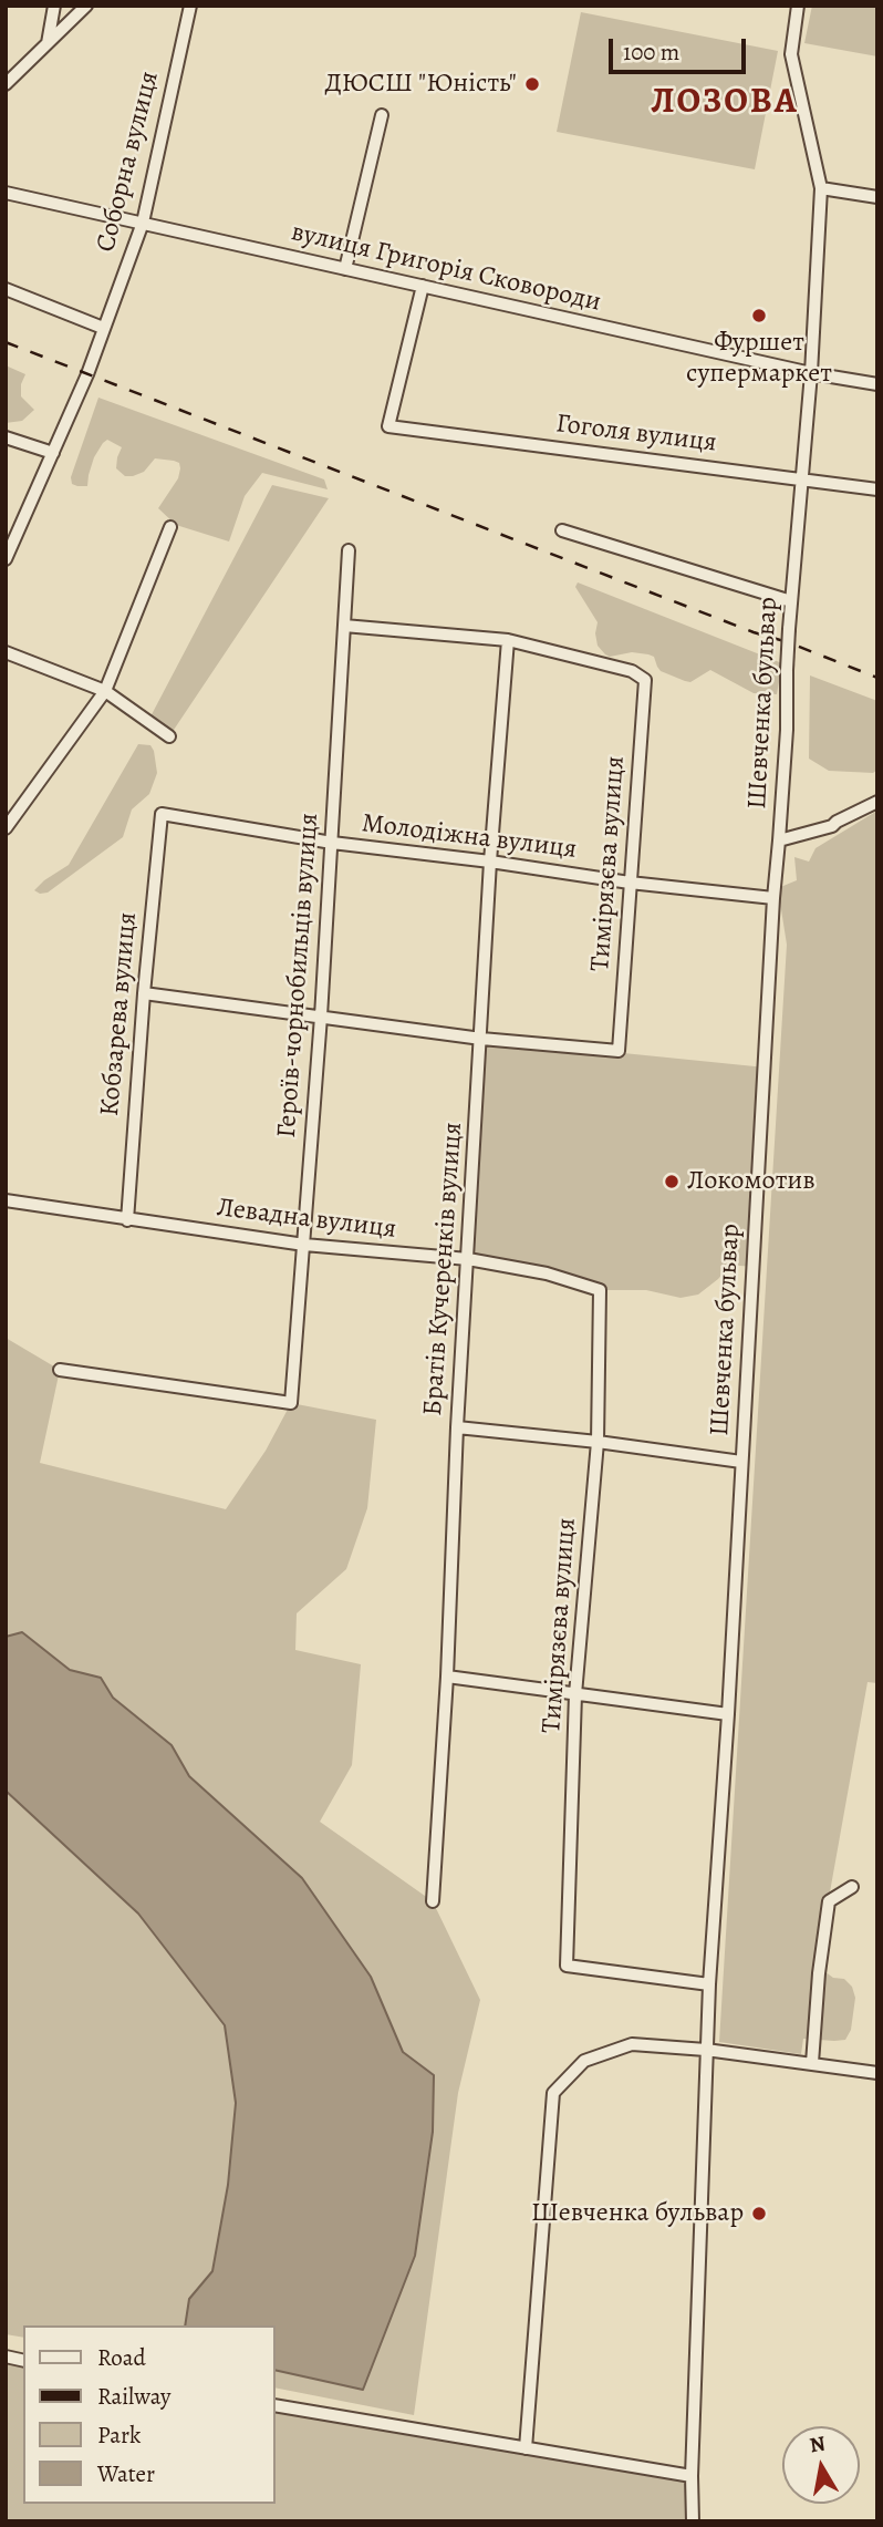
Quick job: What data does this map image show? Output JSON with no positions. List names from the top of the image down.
{
  "streets": {
    "street": [
      "Соборна вулиця",
      "вулиця Григорія Сковороди",
      "Гоголя вулиця",
      "Шевченка бульвар",
      "Молодіжна вулиця",
      "Тимірязєва вулиця",
      "Героїв-чорнобильців вулиця",
      "Кобзарева вулиця",
      "Левадна вулиця",
      "Братів Кучеренків вулиця"
    ]
  },
  "crossings": [
    ["Соборна вулиця", "вулиця Григорія Сковороди"],
    ["вулиця Григорія Сковороди", "Гоголя вулиця"],
    ["вулиця Григорія Сковороди", "Шевченка бульвар"],
    ["Гоголя вулиця", "Шевченка бульвар"],
    ["Шевченка бульвар", "Молодіжна вулиця"],
    ["Шевченка бульвар", "Тимірязєва вулиця"],
    ["Молодіжна вулиця", "Тимірязєва вулиця"],
    ["Молодіжна вулиця", "Героїв-чорнобильців вулиця"],
    ["Молодіжна вулиця", "Кобзарева вулиця"],
    ["Молодіжна вулиця", "Братів Кучеренків вулиця"],
    ["Тимірязєва вулиця", "Левадна вулиця"],
    ["Тимірязєва вулиця", "Братів Кучеренків вулиця"],
    ["Героїв-чорнобильців вулиця", "Левадна вулиця"],
    ["Кобзарева вулиця", "Левадна вулиця"],
    ["Левадна вулиця", "Братів Кучеренків вулиця"]
  ],
  "districts": ["ЛОЗОВА"],
  "places": [
    "ДЮСШ \"Юність\"",
    "Фуршет супермаркет",
    "Локомотив",
    "Шевченка бульвар"
  ],
  "legend": [
    "Road",
    "Railway",
    "Park",
    "Water"
  ],
  "scale_bar": "100 m",
  "north": "top"
}
